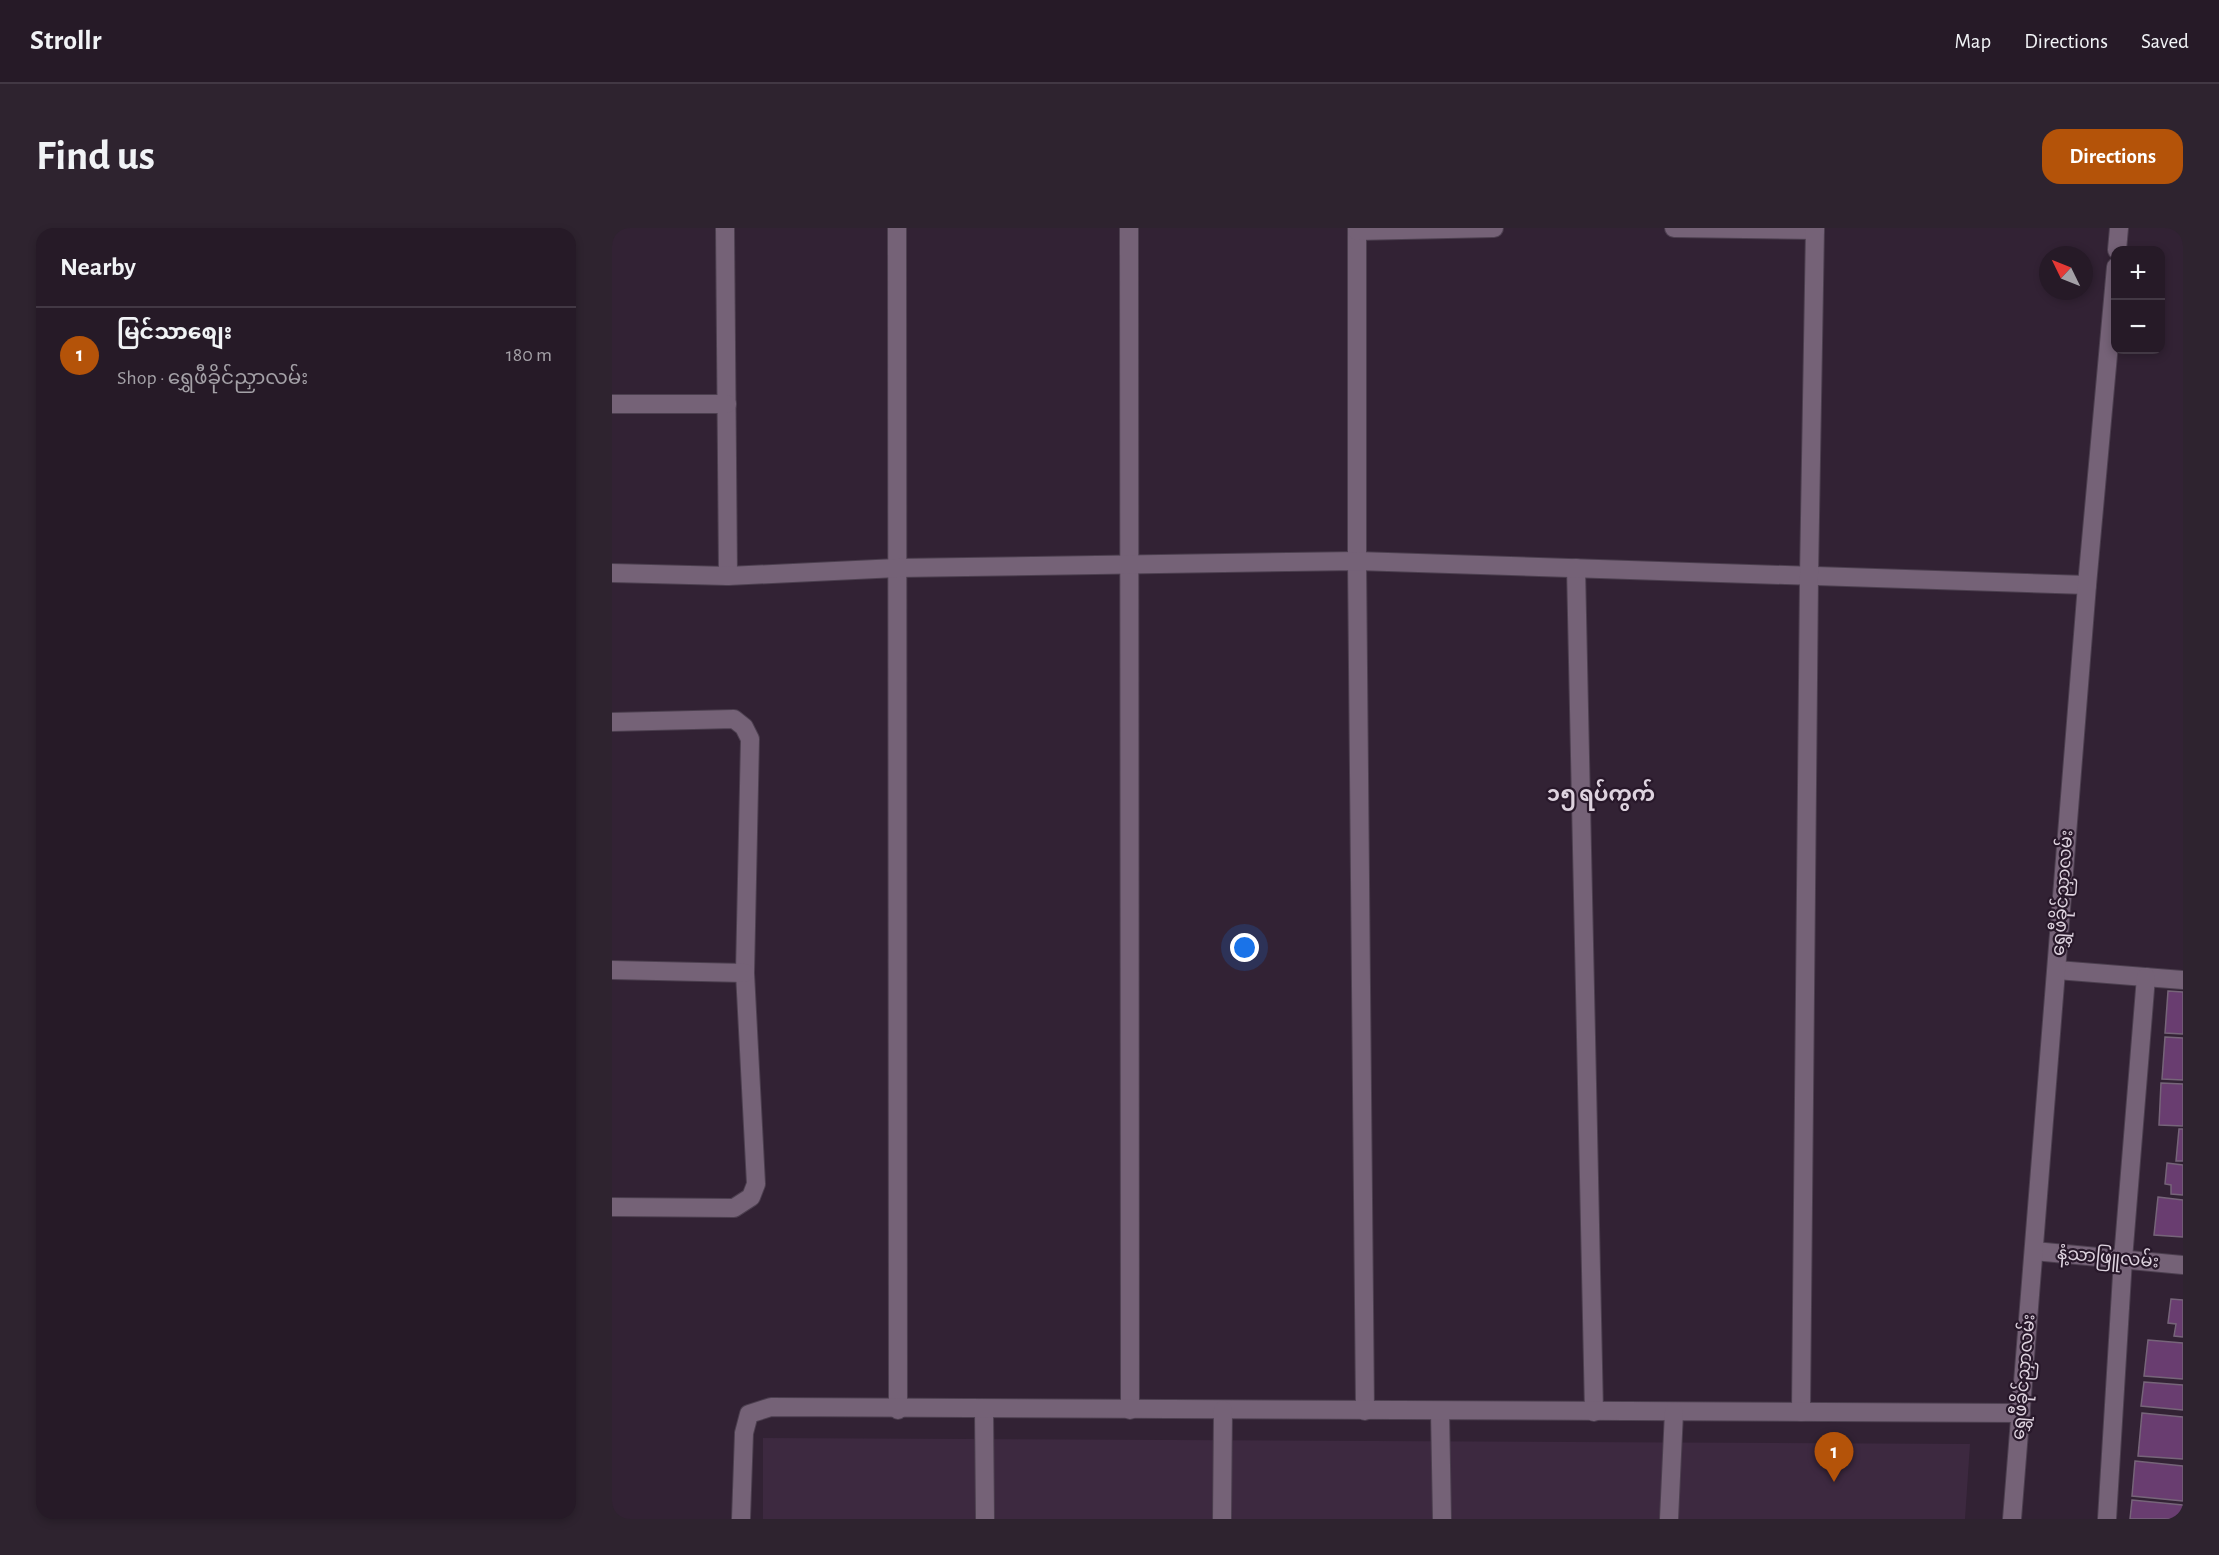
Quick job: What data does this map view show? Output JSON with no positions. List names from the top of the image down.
{
  "streets": {
    "street": ["ရွှေဖီခိုင်ညှာလမ်း", "နံ့သာဖြူလမ်း"]
  },
  "crossings": [
    ["ရွှေဖီခိုင်ညှာလမ်း", "နံ့သာဖြူလမ်း"]
  ],
  "districts": ["၁၅ ရပ်ကွက်"],
  "north": "top left",
  "page": {
    "header": "Strollr",
    "nav": ["Map", "Directions", "Saved"],
    "buttons": "Directions",
    "title": "Find us",
    "heading": "Nearby",
    "map_buttons": ["+", "−"],
    "list": [
      {
        "mark": "1",
        "name": "မြင်သာစျေး",
        "note": "Shop · ရွှေဖီခိုင်ညှာလမ်း",
        "value": "180 m"
      }
    ],
    "pins": "1"
  }
}
